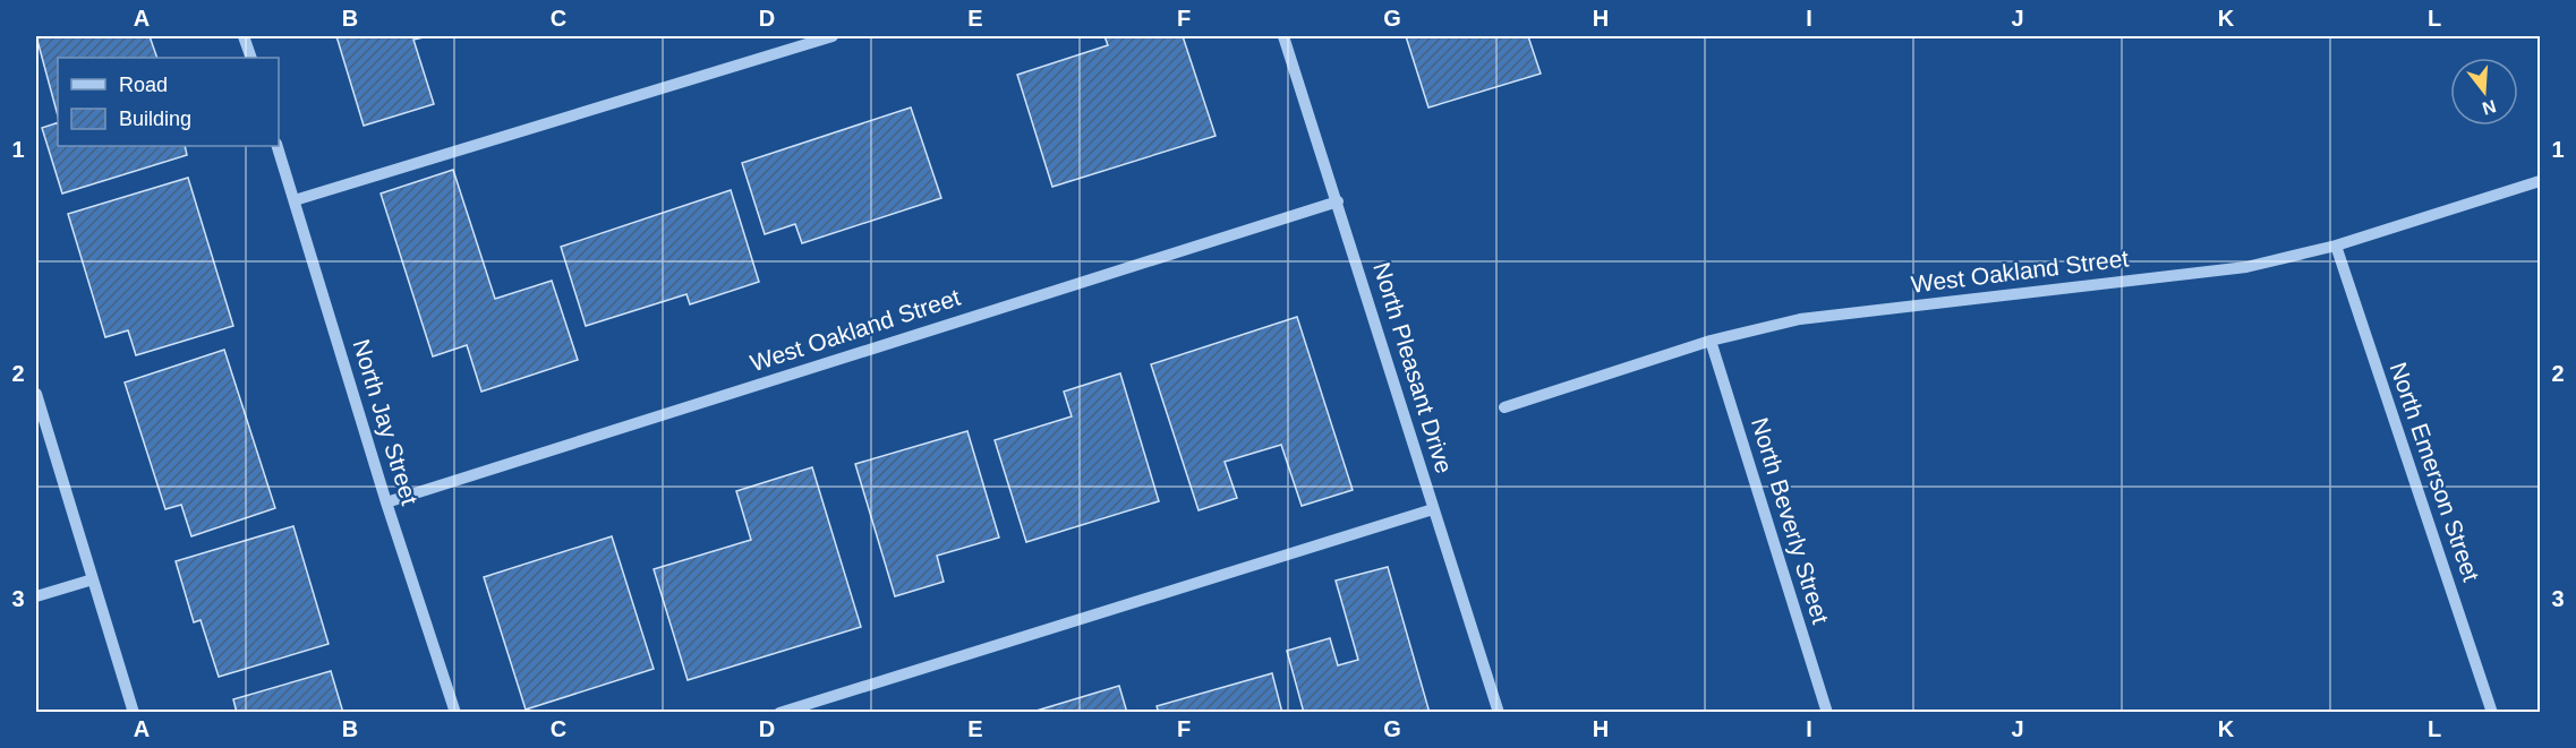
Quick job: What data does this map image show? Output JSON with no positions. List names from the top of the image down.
{
  "streets": {
    "street": [
      "West Oakland Street",
      "North Pleasant Drive",
      "North Jay Street",
      "North Emerson Street",
      "North Beverly Street"
    ]
  },
  "crossings": [
    ["West Oakland Street", "North Pleasant Drive"],
    ["West Oakland Street", "North Jay Street"],
    ["West Oakland Street", "North Emerson Street"],
    ["West Oakland Street", "North Beverly Street"]
  ],
  "legend": ["Road", "Building"],
  "north": "bottom",
  "grid": {
    "columns": [
      "A",
      "B",
      "C",
      "D",
      "E",
      "F",
      "G",
      "H",
      "I",
      "J",
      "K",
      "L"
    ],
    "rows": ["1", "2", "3"]
  }
}
